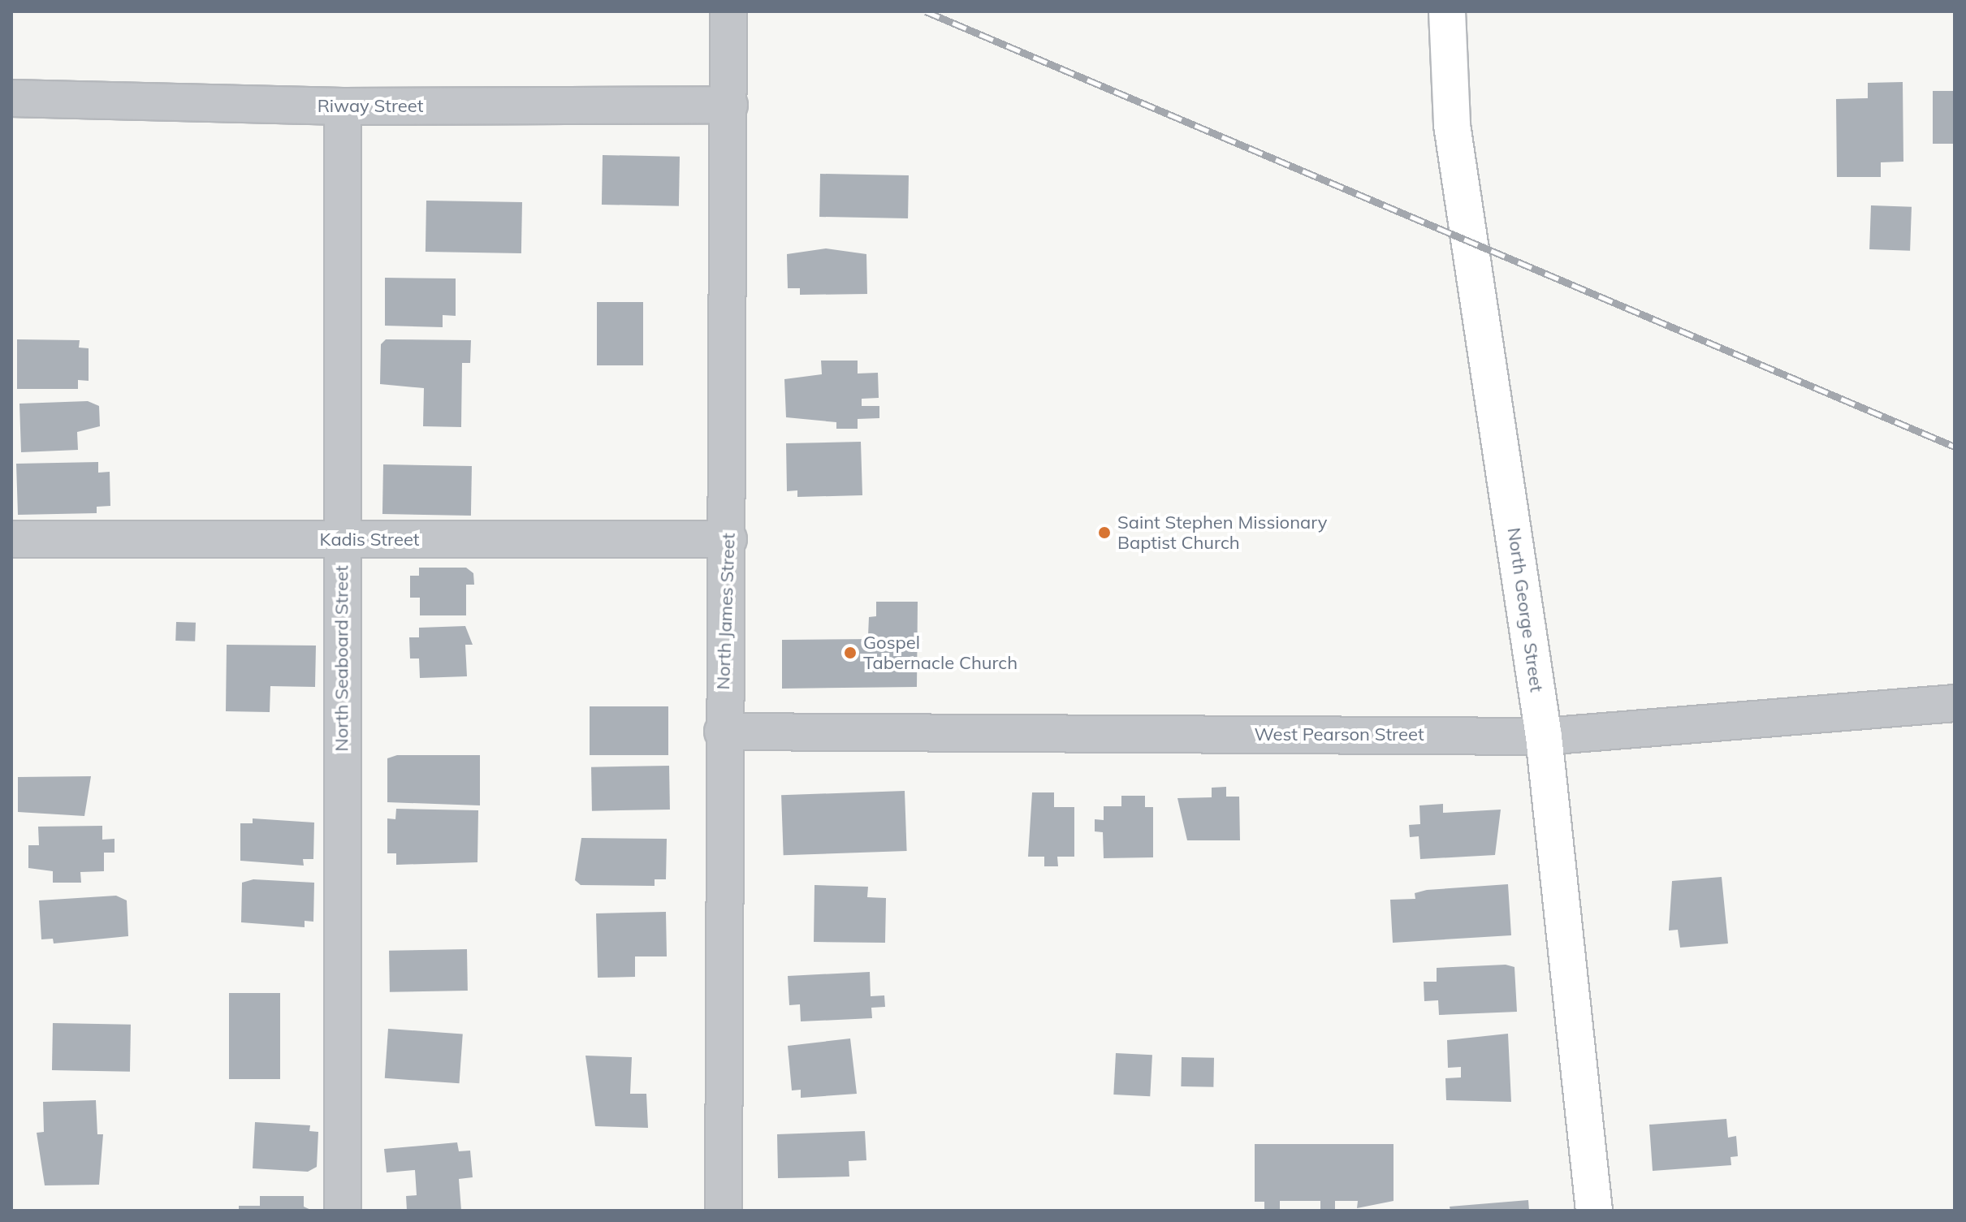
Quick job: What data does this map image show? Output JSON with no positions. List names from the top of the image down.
{
  "streets": {
    "main road": ["North George Street"],
    "street": [
      "Riway Street",
      "Kadis Street",
      "North James Street",
      "North Seaboard Street",
      "West Pearson Street"
    ]
  },
  "crossings": [
    ["Riway Street", "North James Street"],
    ["Riway Street", "North Seaboard Street"],
    ["Kadis Street", "North James Street"],
    ["Kadis Street", "North Seaboard Street"],
    ["North George Street", "West Pearson Street"],
    ["North James Street", "West Pearson Street"]
  ],
  "places": ["Saint Stephen Missionary Baptist Church", "Gospel Tabernacle Church"]
}
